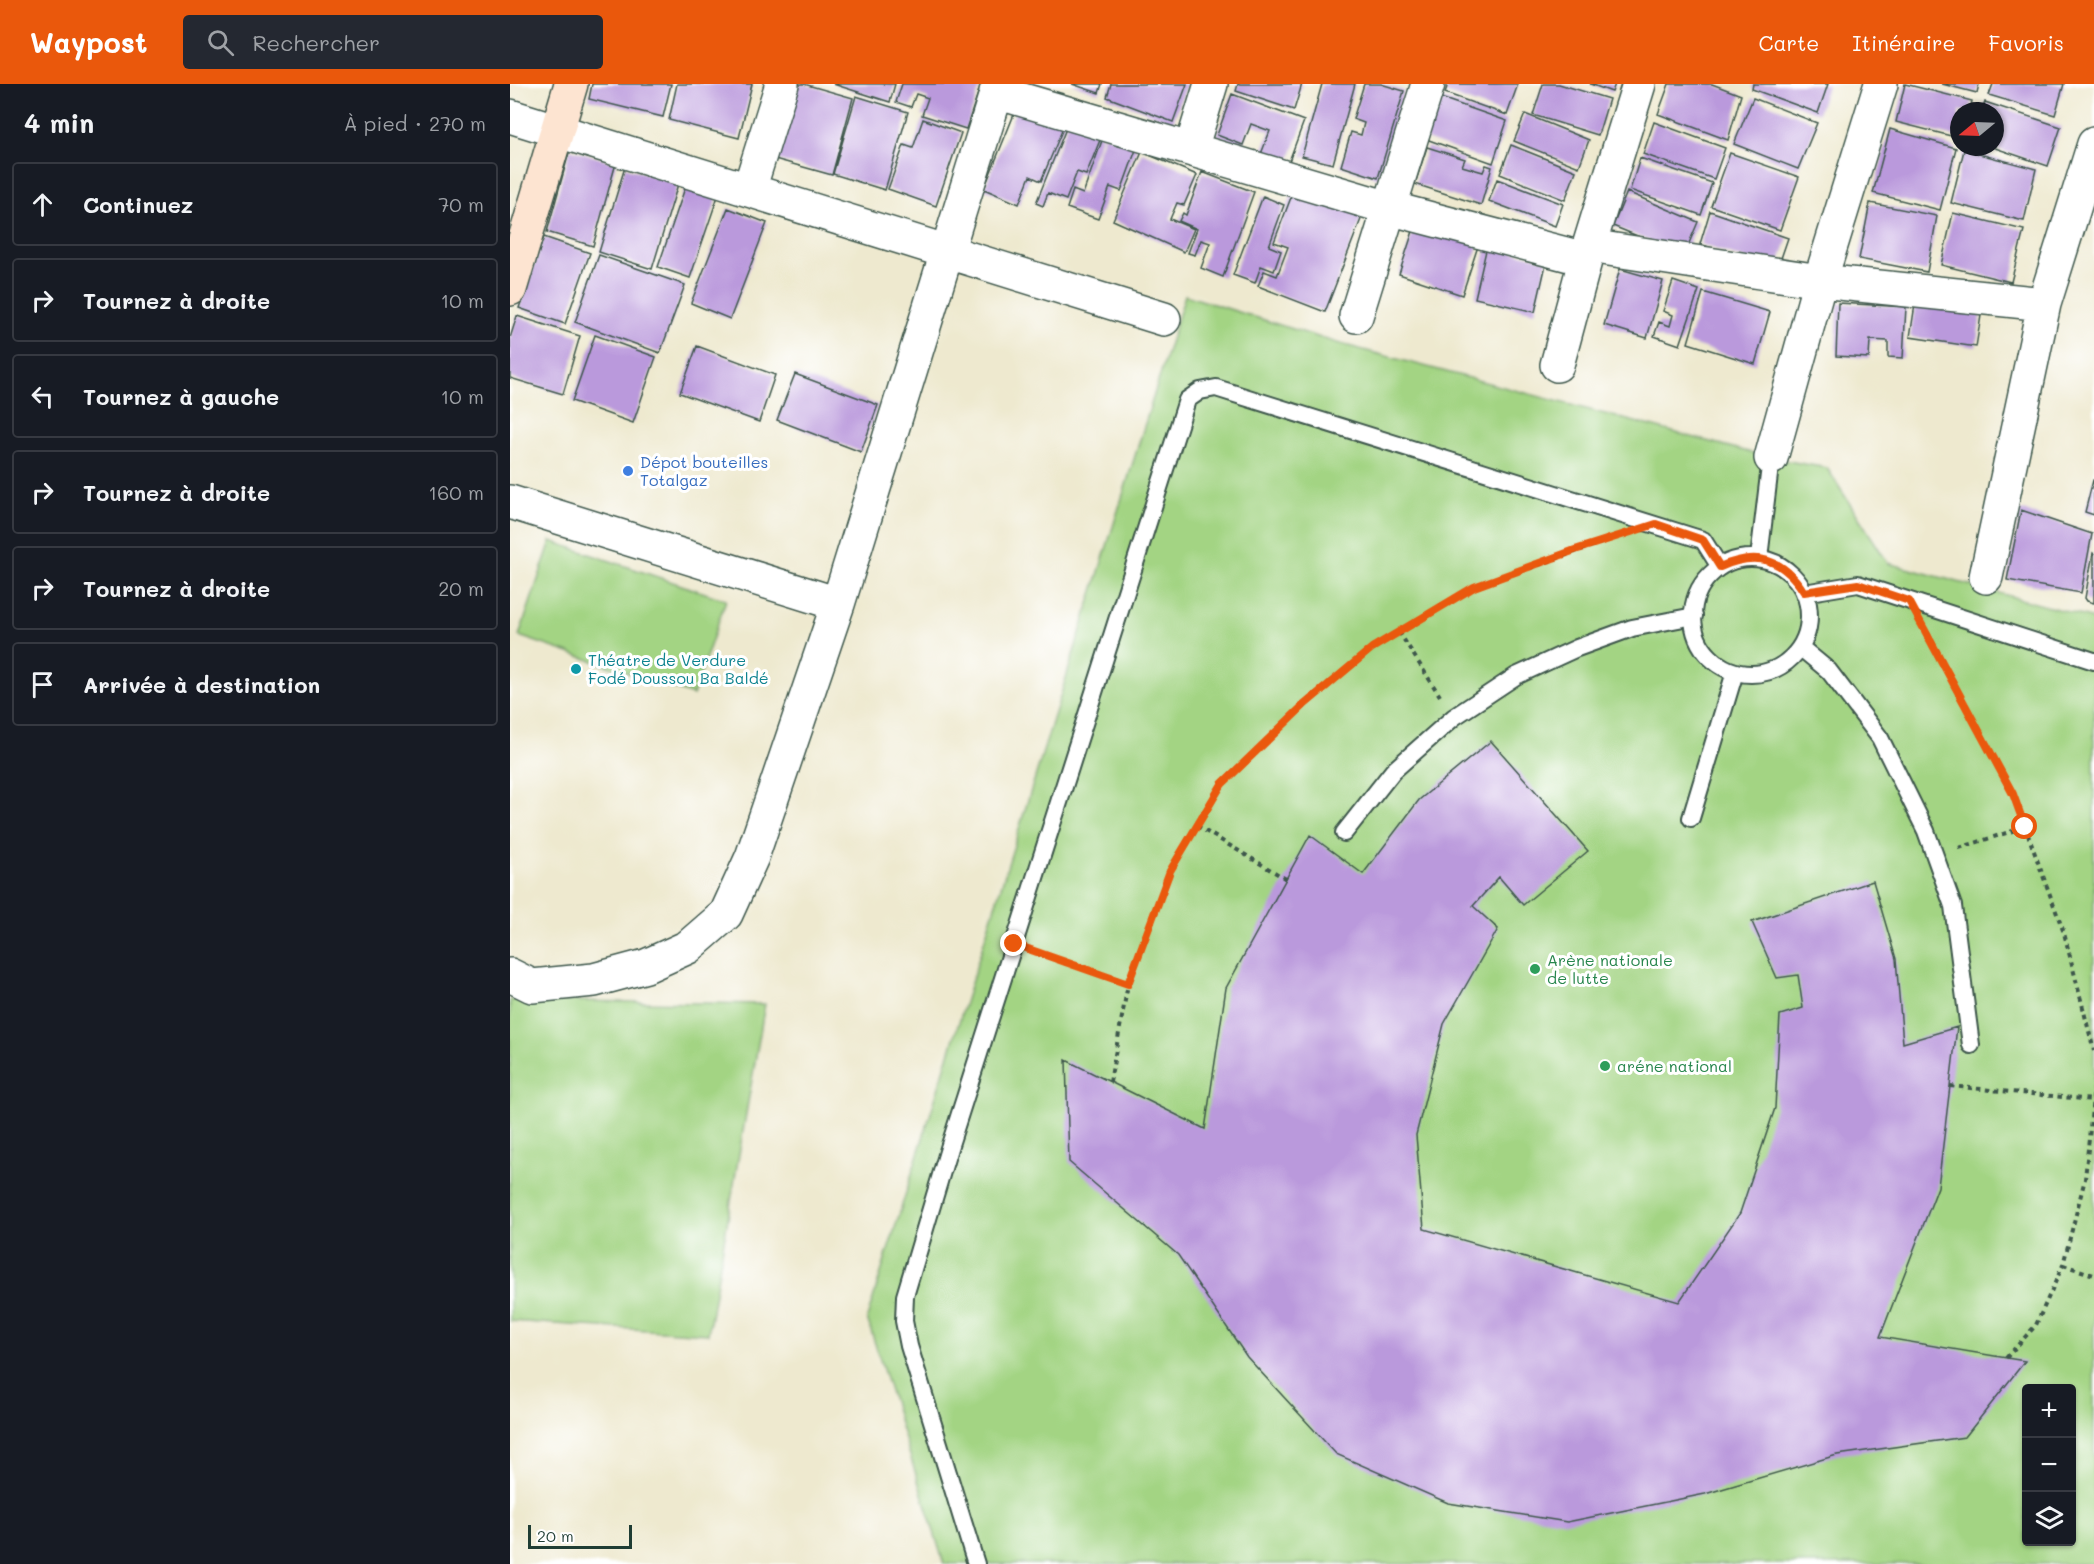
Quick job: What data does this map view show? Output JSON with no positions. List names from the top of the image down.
{
  "places": [
    "Dépot bouteilles Totalgaz",
    "Théatre de Verdure Fodé Doussou Ba Baldé",
    "Arène nationale de lutte",
    "aréne national"
  ],
  "scale_bar": "20 m",
  "north": "left",
  "page": {
    "header": "Waypost",
    "search": "Rechercher",
    "nav": ["Carte", "Itinéraire", "Favoris"],
    "heading": ["4 min", "À pied · 270 m"],
    "list": [
      ["Continuez", "70 m"],
      ["Tournez à droite", "10 m"],
      ["Tournez à gauche", "10 m"],
      ["Tournez à droite", "160 m"],
      ["Tournez à droite", "20 m"],
      "Arrivée à destination"
    ],
    "map_buttons": ["+", "−"],
    "scale": "20 m"
  }
}
